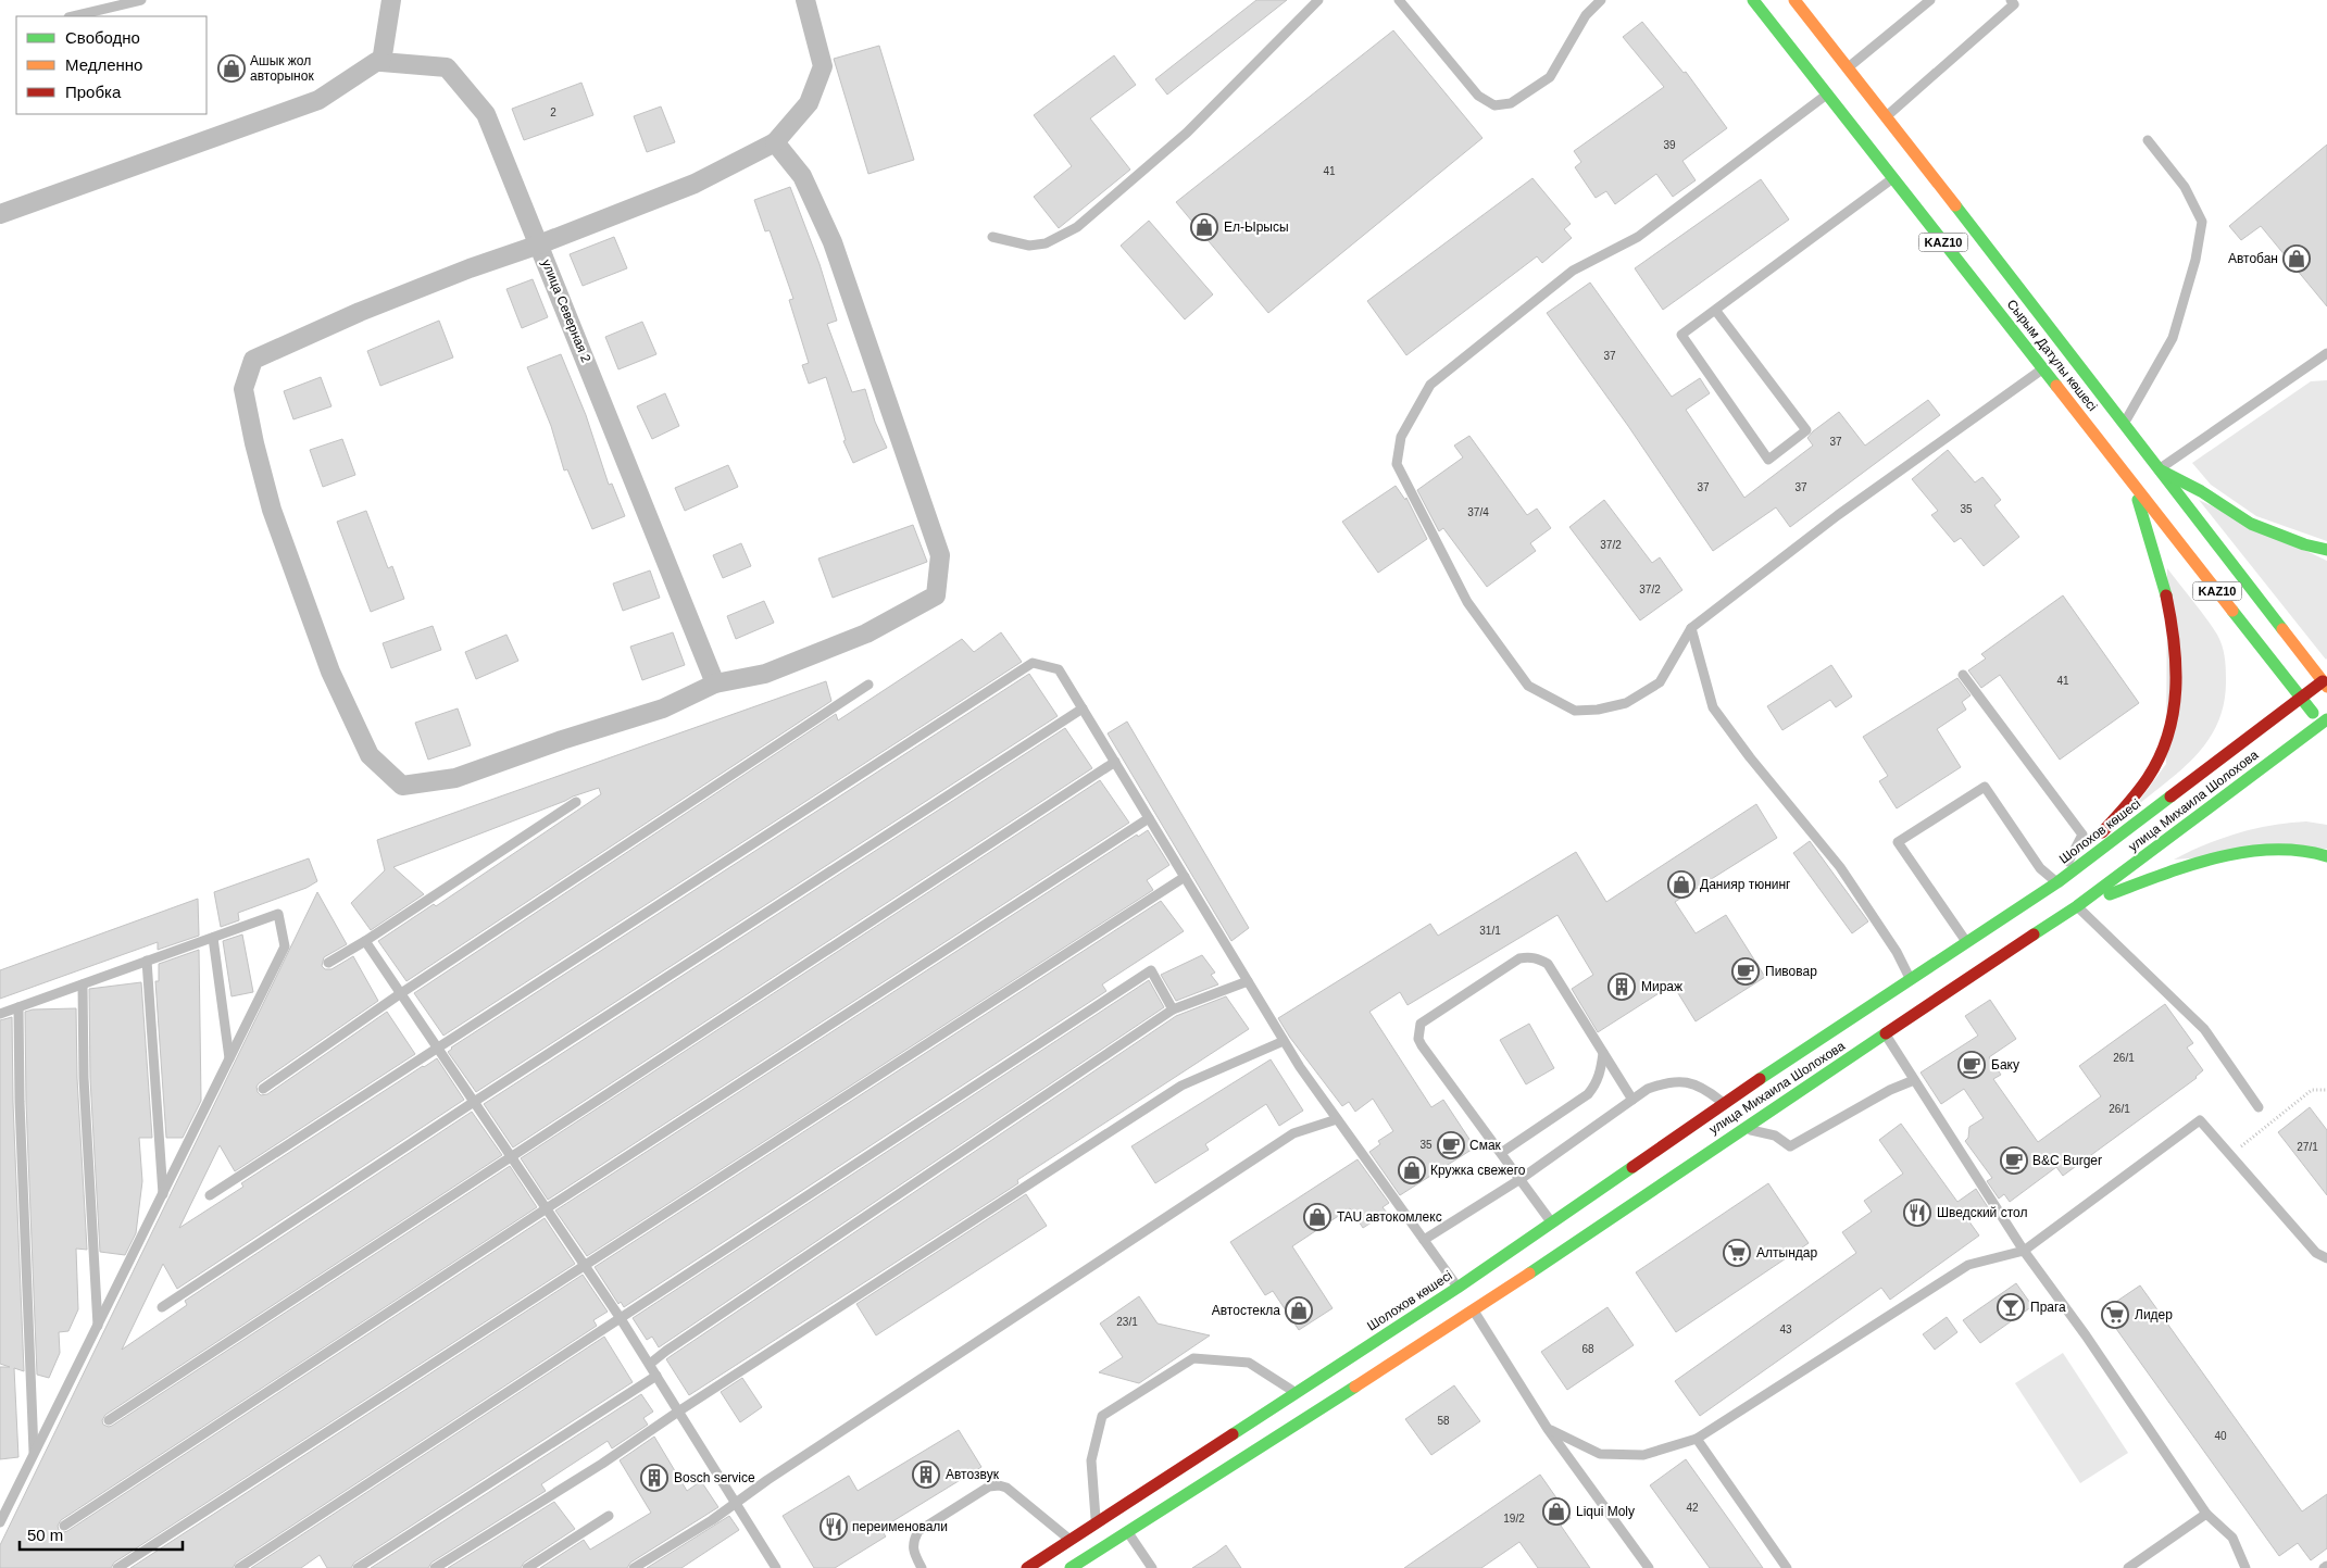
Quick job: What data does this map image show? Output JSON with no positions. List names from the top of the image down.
{
  "streets": {
    "main road": [
      "KAZ10",
      "Сырым Датұлы көшесі",
      "улица Михаила Шолохова",
      "Шолохов көшесі"
    ],
    "street": ["улица Северная 2"]
  },
  "crossings": [
    ["Сырым Датұлы көшесі", "улица Михаила Шолохова"],
    ["Сырым Датұлы көшесі", "Шолохов көшесі"],
    ["улица Михаила Шолохова", "Шолохов көшесі"]
  ],
  "places": {
    "shop": [
      "Ашык жол авторынок",
      "Ел-Ырысы",
      "Автобан",
      "Данияр тюнинг",
      "Кружка свежего",
      "TAU автокомлекс",
      "Автостекла",
      "Liqui Moly"
    ],
    "cafe": [
      "Пивовар",
      "Баку",
      "Смак",
      "B&C Burger"
    ],
    "building": ["Мираж", "Автозвук", "Bosch service"],
    "restaurant": ["Шведский стол", "переименовали"],
    "supermarket": ["Алтындар", "Лидер"],
    "bar": ["Прага"]
  },
  "house_numbers": [
    "2",
    "39",
    "41",
    "37",
    "37",
    "37",
    "37",
    "35",
    "37/4",
    "37/2",
    "37/2",
    "41",
    "31/1",
    "26/1",
    "26/1",
    "35",
    "27/1",
    "23/1",
    "43",
    "68",
    "58",
    "40",
    "42",
    "19/2"
  ],
  "legend": ["Свободно", "Медленно", "Пробка"],
  "scale_bar": "50 m"
}
